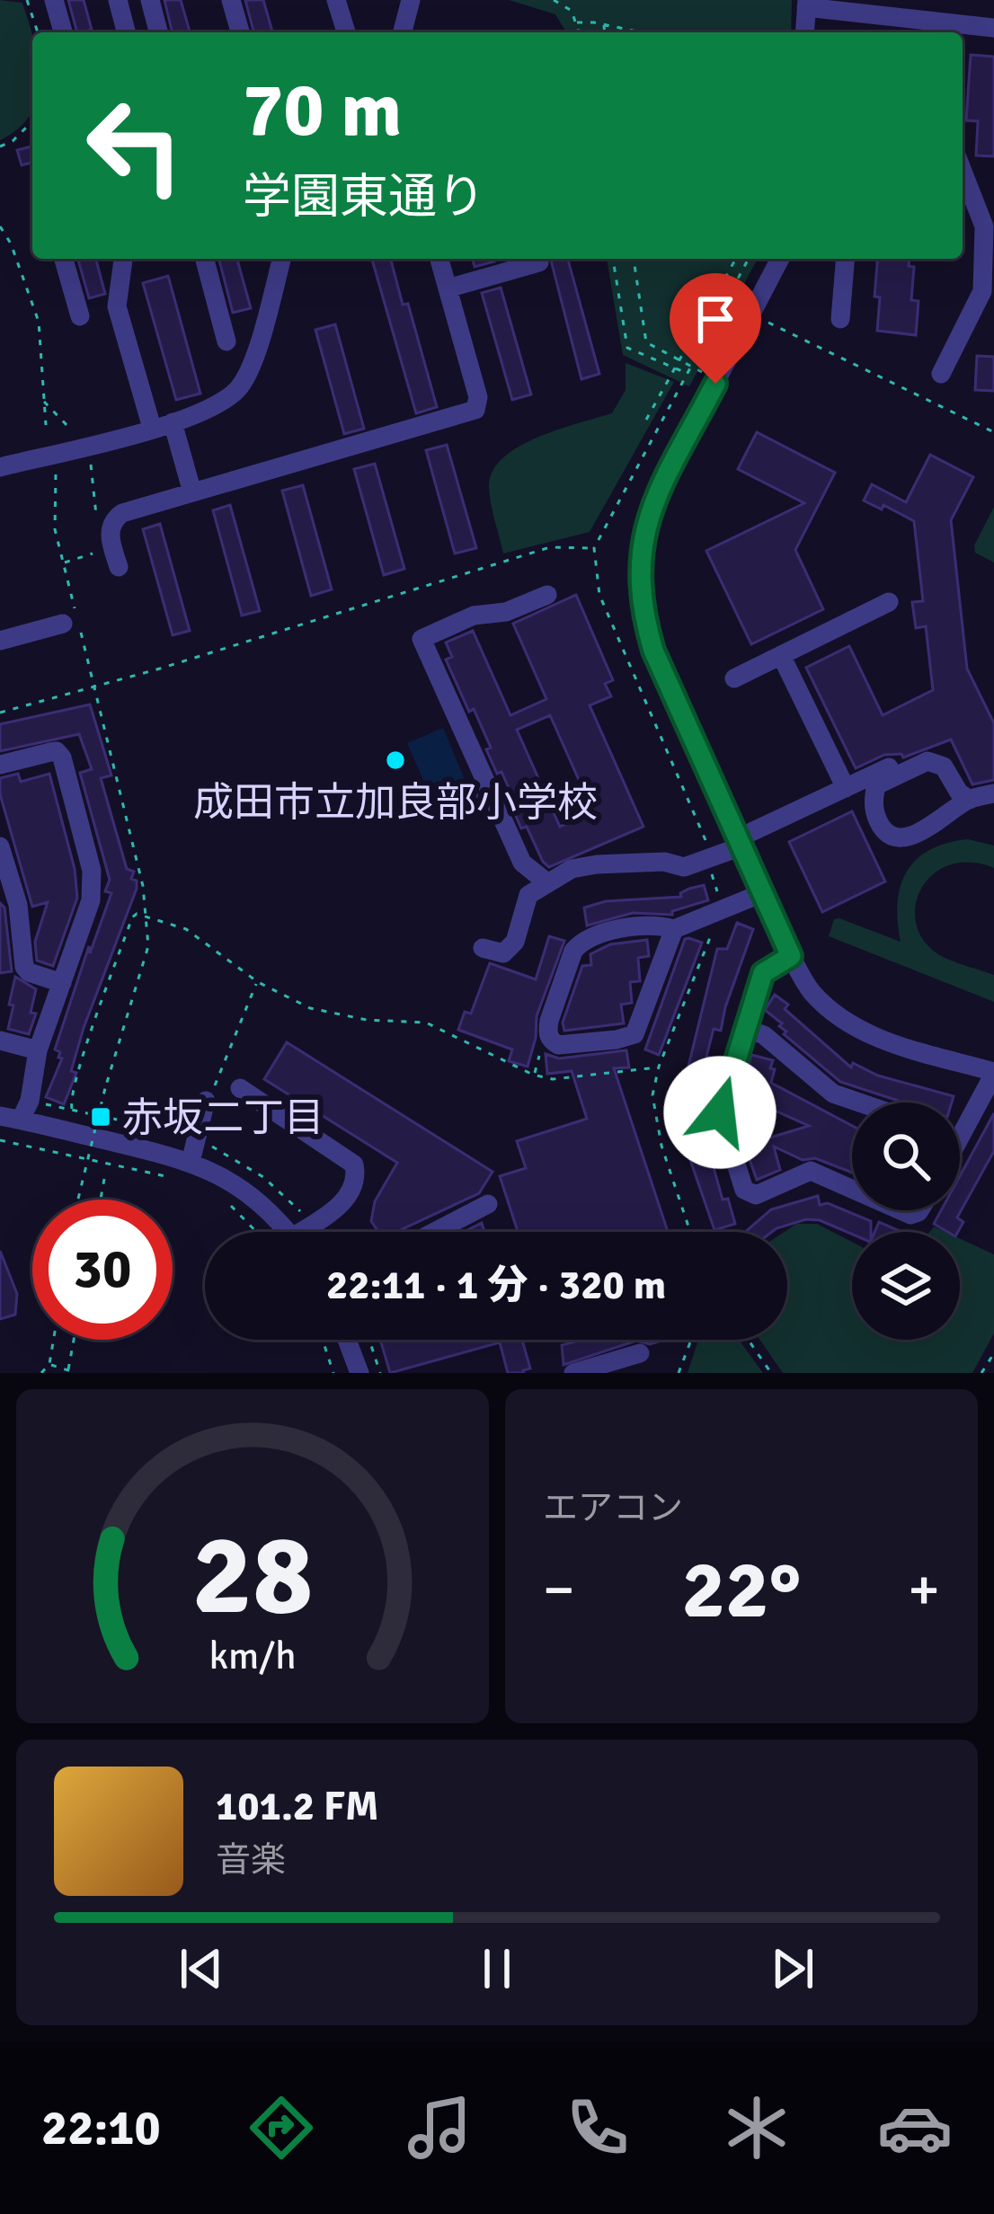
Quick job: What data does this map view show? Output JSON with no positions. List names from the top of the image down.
{
  "places": {
    "other": ["成田市立加良部小学校"],
    "transit": ["赤坂二丁目"]
  },
  "page": {
    "turn": ["70 m", "学園東通り"],
    "limit": "30",
    "trip": "22:11 · 1 分 · 320 m",
    "tile": "エアコン",
    "heat": ["−", "22°", "+"],
    "song": ["101.2 FM", "音楽"],
    "tabs": "22:10",
    "gauge": ["28", "km/h"]
  }
}
